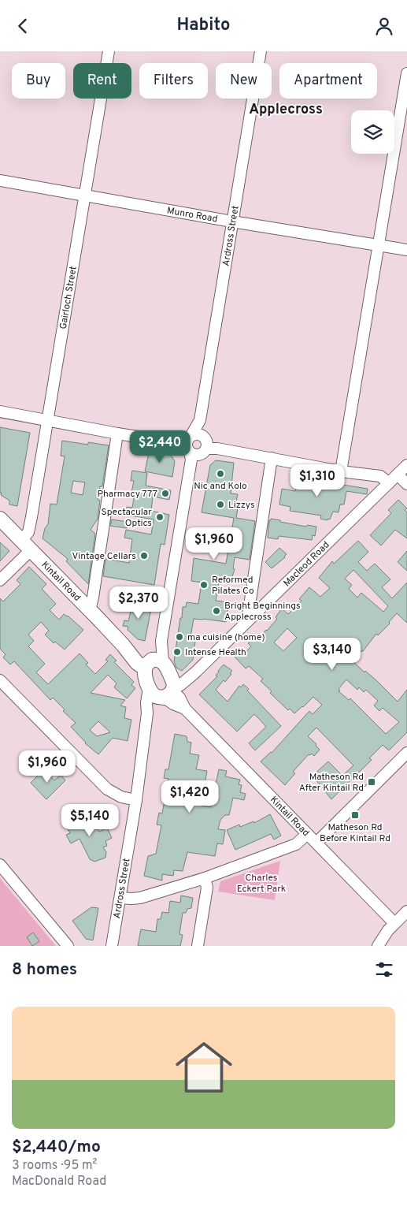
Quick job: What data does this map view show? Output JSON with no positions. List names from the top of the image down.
{
  "streets": {
    "main road": ["Kintail Road"],
    "street": [
      "Munro Road",
      "Ardross Street",
      "Gairloch Street",
      "Macleod Road"
    ]
  },
  "crossings": [
    ["Munro Road", "Ardross Street"],
    ["Munro Road", "Gairloch Street"],
    ["Ardross Street", "Kintail Road"],
    ["Gairloch Street", "Kintail Road"],
    ["Macleod Road", "Kintail Road"]
  ],
  "districts": ["Applecross"],
  "parks": ["Charles Eckert Park"],
  "places": {
    "other": [
      "Nic and Kolo",
      "Pharmacy 777",
      "Lizzys",
      "Spectacular Optics",
      "Vintage Cellars",
      "Reformed Pilates Co",
      "Bright Beginnings Applecross",
      "ma cuisine (home)",
      "Intense Health"
    ],
    "transit": ["Matheson Rd After Kintail Rd", "Matheson Rd Before Kintail Rd"]
  },
  "page": {
    "header": "Habito",
    "chip": [
      "Buy",
      "Rent",
      "Filters",
      "New",
      "Apartment"
    ],
    "price": [
      "$2,440",
      "$1,310",
      "$1,960",
      "$2,370",
      "$3,140",
      "$1,960",
      "$1,420",
      "$5,140"
    ],
    "heading": "8 homes",
    "list": [
      {
        "name": "$2,440/mo",
        "note": "3 rooms · 95 m² · MacDonald Road"
      }
    ]
  }
}
